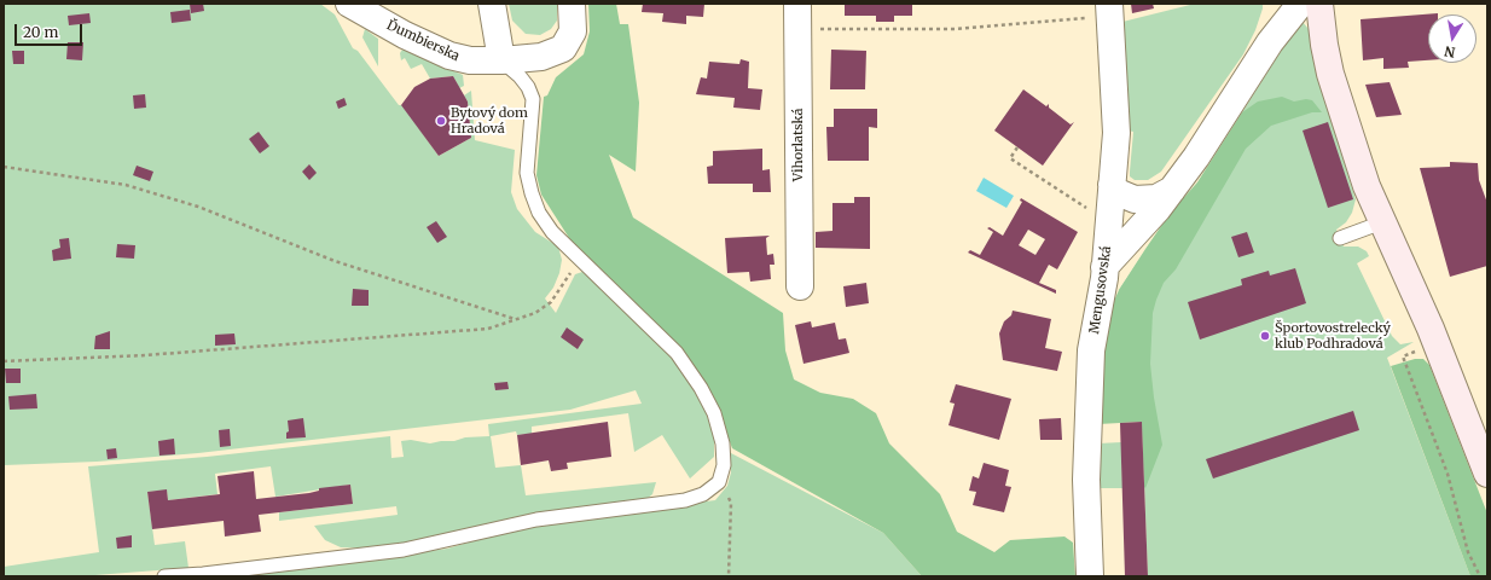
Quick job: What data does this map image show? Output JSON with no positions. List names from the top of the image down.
{
  "streets": {
    "street": ["Ďumbierska", "Vihorlatská", "Mengusovská"]
  },
  "places": ["Bytový dom Hradová", "Športovostrelecký klub Podhradová"],
  "scale_bar": "20 m",
  "north": "bottom"
}
